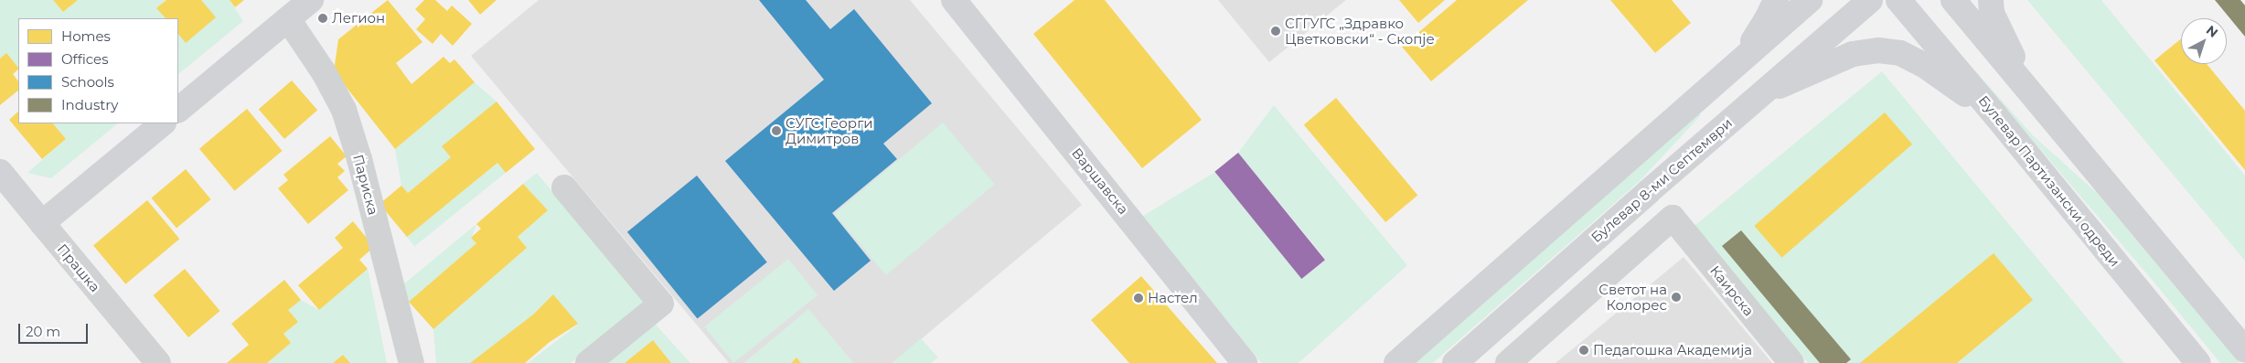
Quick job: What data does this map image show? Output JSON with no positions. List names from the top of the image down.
{
  "streets": {
    "street": [
      "Булевар 8-ми Септември",
      "Варшавска",
      "Булевар Партизански одреди",
      "Париска",
      "Прашка",
      "Каирска"
    ]
  },
  "places": [
    "Легион",
    "СГГУГС „Здравко Цветковски“ - Скопје",
    "СУГС Георги Димитров",
    "Светот на Колорес",
    "Настел",
    "Педагошка Академија"
  ],
  "legend": [
    "Homes",
    "Offices",
    "Schools",
    "Industry"
  ],
  "scale_bar": "20 m",
  "north": "top right"
}
